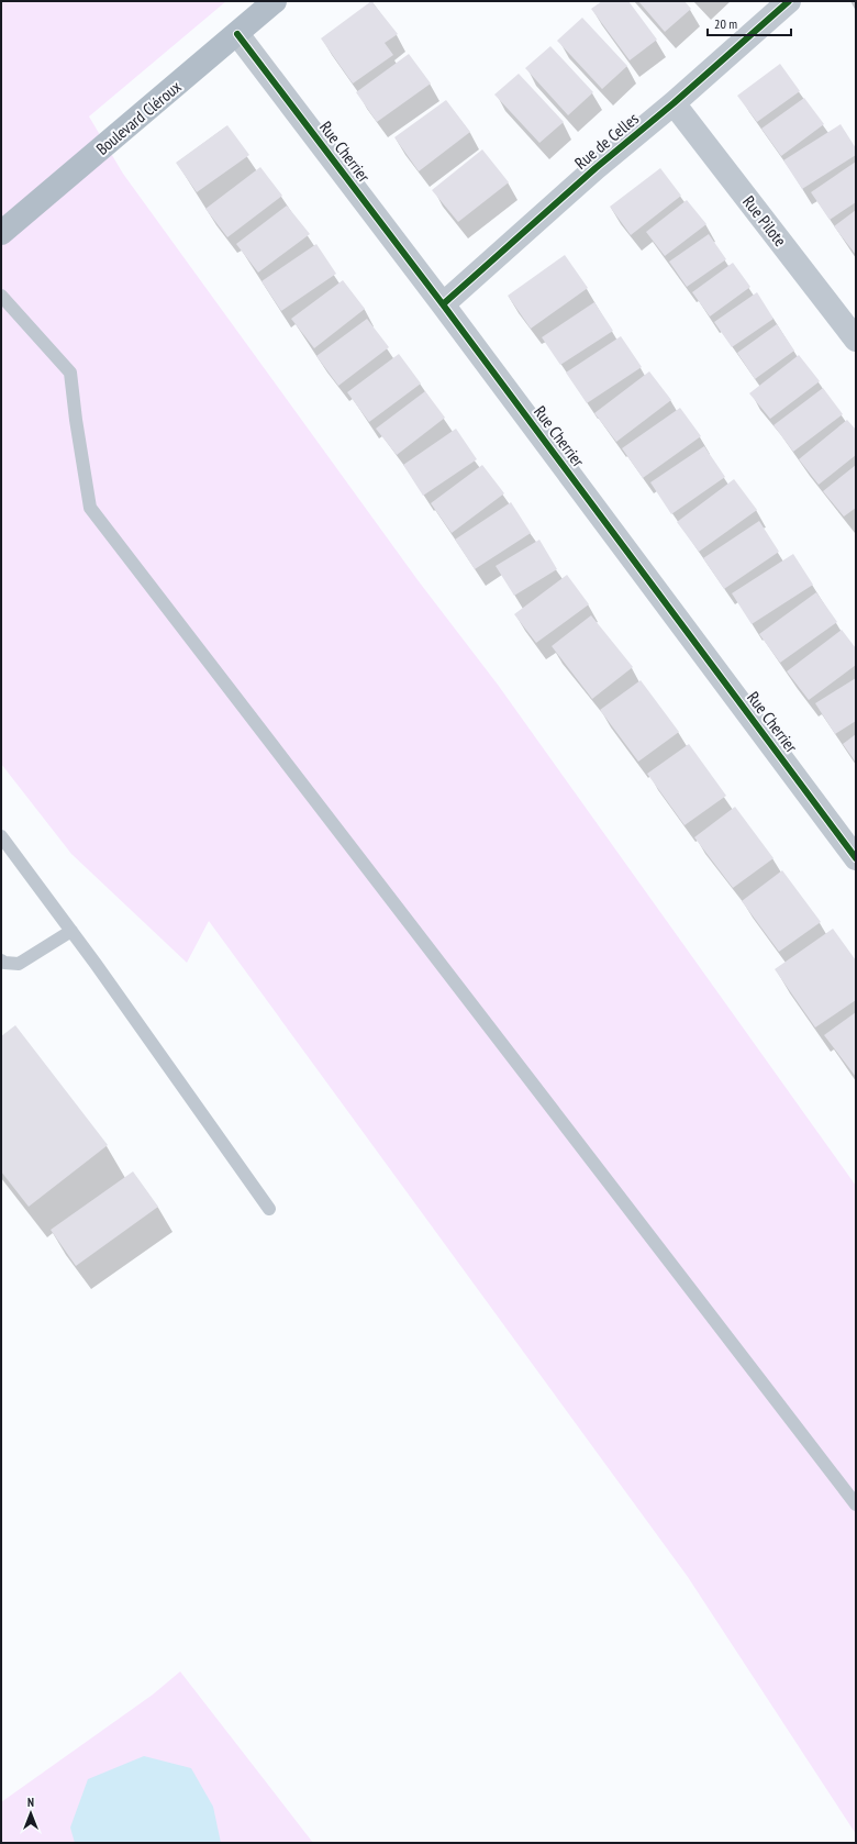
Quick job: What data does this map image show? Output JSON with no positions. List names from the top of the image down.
{
  "streets": {
    "street": [
      "Boulevard Cléroux",
      "Rue de Celles",
      "Rue Cherrier",
      "Rue Pilote"
    ]
  },
  "crossings": [
    ["Boulevard Cléroux", "Rue Cherrier"],
    ["Rue de Celles", "Rue Cherrier"],
    ["Rue de Celles", "Rue Pilote"]
  ],
  "scale_bar": "20 m",
  "north": "top"
}
